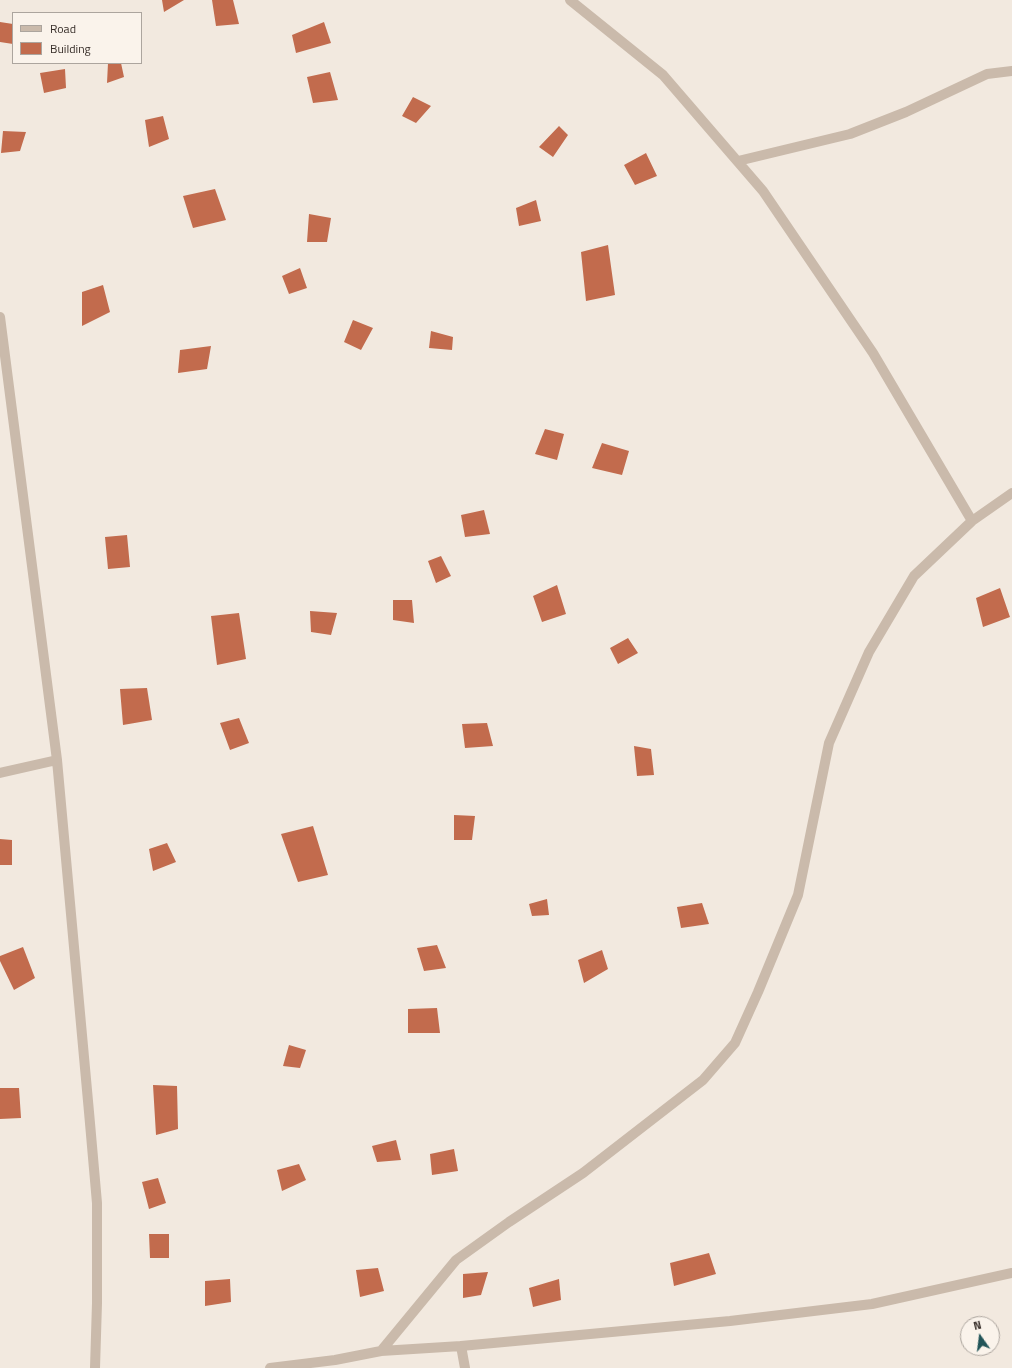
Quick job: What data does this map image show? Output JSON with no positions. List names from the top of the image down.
{
  "legend": ["Road", "Building"],
  "north": "top"
}
